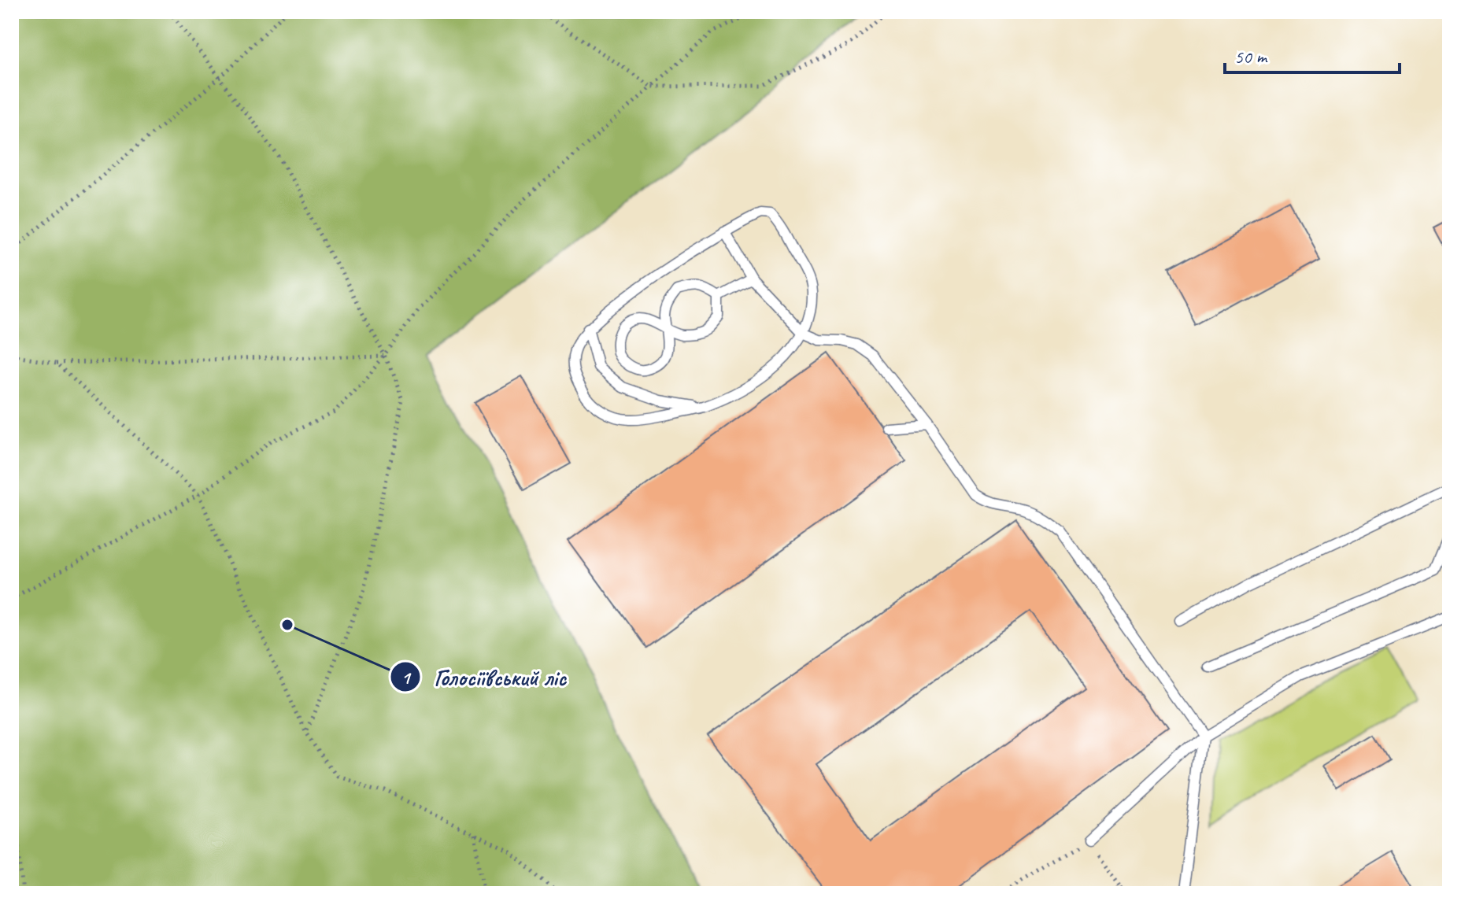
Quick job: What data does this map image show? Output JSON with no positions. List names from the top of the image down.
{
  "places": ["Голосіївський ліс"],
  "scale_bar": "50 m"
}
